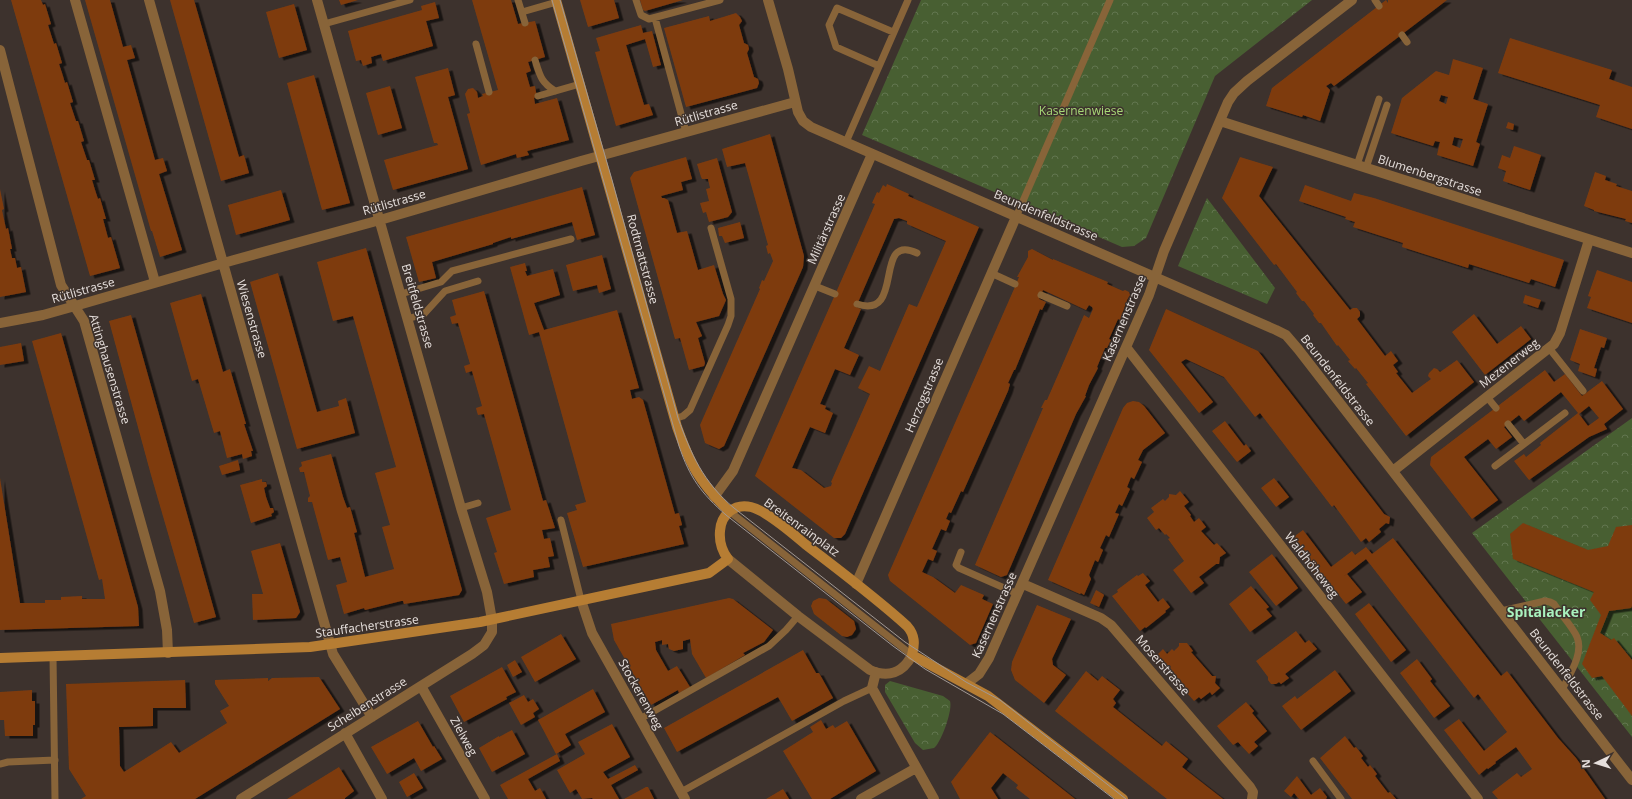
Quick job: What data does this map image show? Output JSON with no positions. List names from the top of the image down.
{
  "streets": {
    "street": [
      "Rütlistrasse",
      "Blumenbergstrasse",
      "Beundenfeldstrasse",
      "Militärstrasse",
      "Rodtmattstrasse",
      "Breitfeldstrasse",
      "Kasernenstrasse",
      "Wiesenstrasse",
      "Mezenerweg",
      "Attinghausenstrasse",
      "Herzogstrasse",
      "Breitenrainplatz",
      "Waldhöheweg",
      "Stauffacherstrasse",
      "Moserstrasse",
      "Stockerenweg",
      "Scheibenstrasse",
      "Zielweg"
    ]
  },
  "crossings": [
    ["Rütlistrasse", "Rodtmattstrasse"],
    ["Rütlistrasse", "Breitfeldstrasse"],
    ["Rütlistrasse", "Wiesenstrasse"],
    ["Rütlistrasse", "Attinghausenstrasse"],
    ["Blumenbergstrasse", "Kasernenstrasse"],
    ["Blumenbergstrasse", "Mezenerweg"],
    ["Beundenfeldstrasse", "Militärstrasse"],
    ["Beundenfeldstrasse", "Kasernenstrasse"],
    ["Beundenfeldstrasse", "Mezenerweg"],
    ["Beundenfeldstrasse", "Herzogstrasse"],
    ["Militärstrasse", "Rodtmattstrasse"],
    ["Rodtmattstrasse", "Breitenrainplatz"],
    ["Breitfeldstrasse", "Stauffacherstrasse"],
    ["Breitfeldstrasse", "Scheibenstrasse"],
    ["Kasernenstrasse", "Waldhöheweg"],
    ["Kasernenstrasse", "Moserstrasse"],
    ["Wiesenstrasse", "Stauffacherstrasse"],
    ["Wiesenstrasse", "Scheibenstrasse"],
    ["Attinghausenstrasse", "Stauffacherstrasse"],
    ["Herzogstrasse", "Breitenrainplatz"],
    ["Stauffacherstrasse", "Stockerenweg"],
    ["Stauffacherstrasse", "Scheibenstrasse"],
    ["Scheibenstrasse", "Zielweg"]
  ],
  "districts": ["Spitalacker"],
  "parks": ["Kasernenwiese"],
  "north": "left"
}
